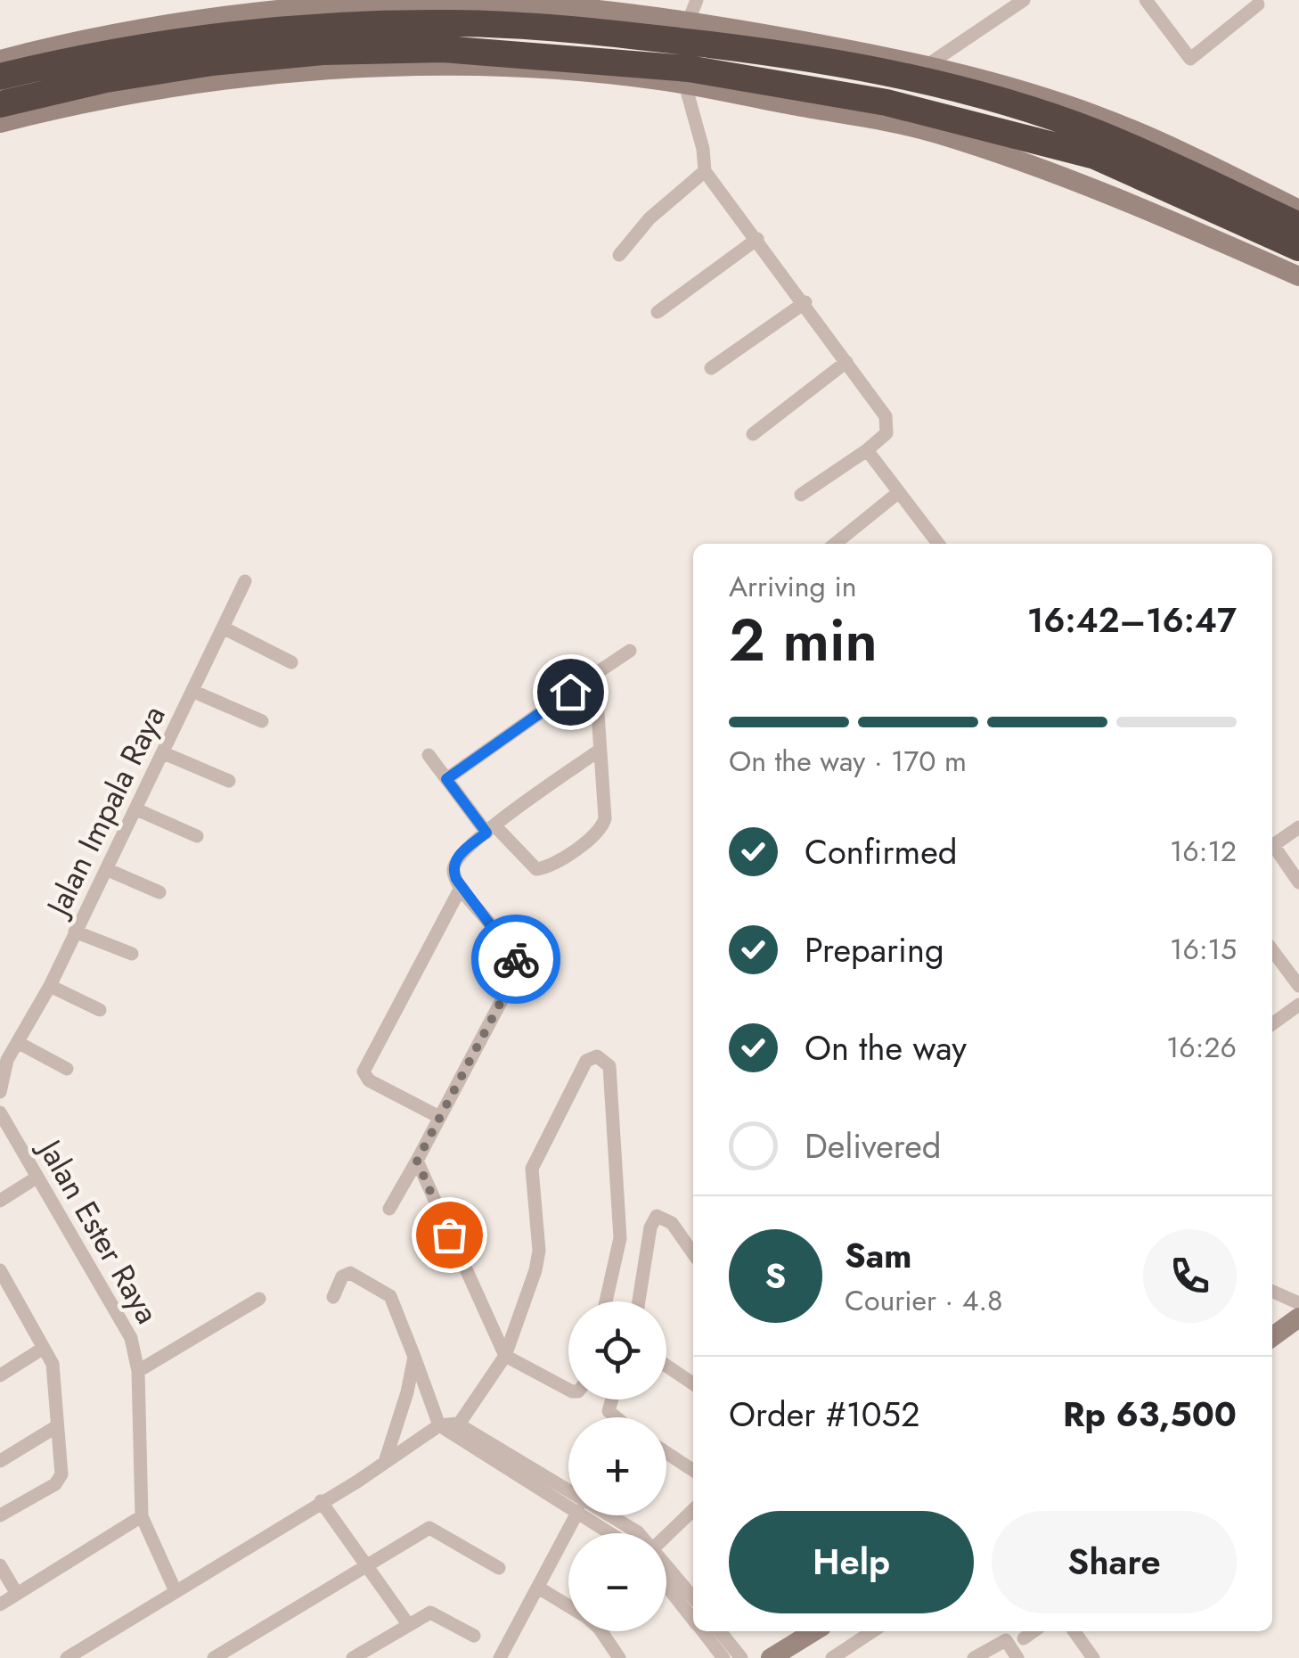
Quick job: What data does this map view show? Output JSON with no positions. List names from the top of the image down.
{
  "streets": {
    "street": ["Jalan Impala Raya", "Jalan Ester Raya"]
  },
  "page": {
    "heading": ["2 min", "Arriving in", "16:42–16:47"],
    "panel": [
      "Sam",
      "Courier · 4.8",
      "Order #1052",
      "Rp 63,500"
    ],
    "bar": "On the way · 170 m",
    "list": [
      ["Confirmed", "16:12"],
      ["Preparing", "16:15"],
      ["On the way", "16:26"],
      "Delivered"
    ],
    "round": "S",
    "map_buttons": ["+", "−"],
    "buttons": ["Help", "Share"]
  }
}
